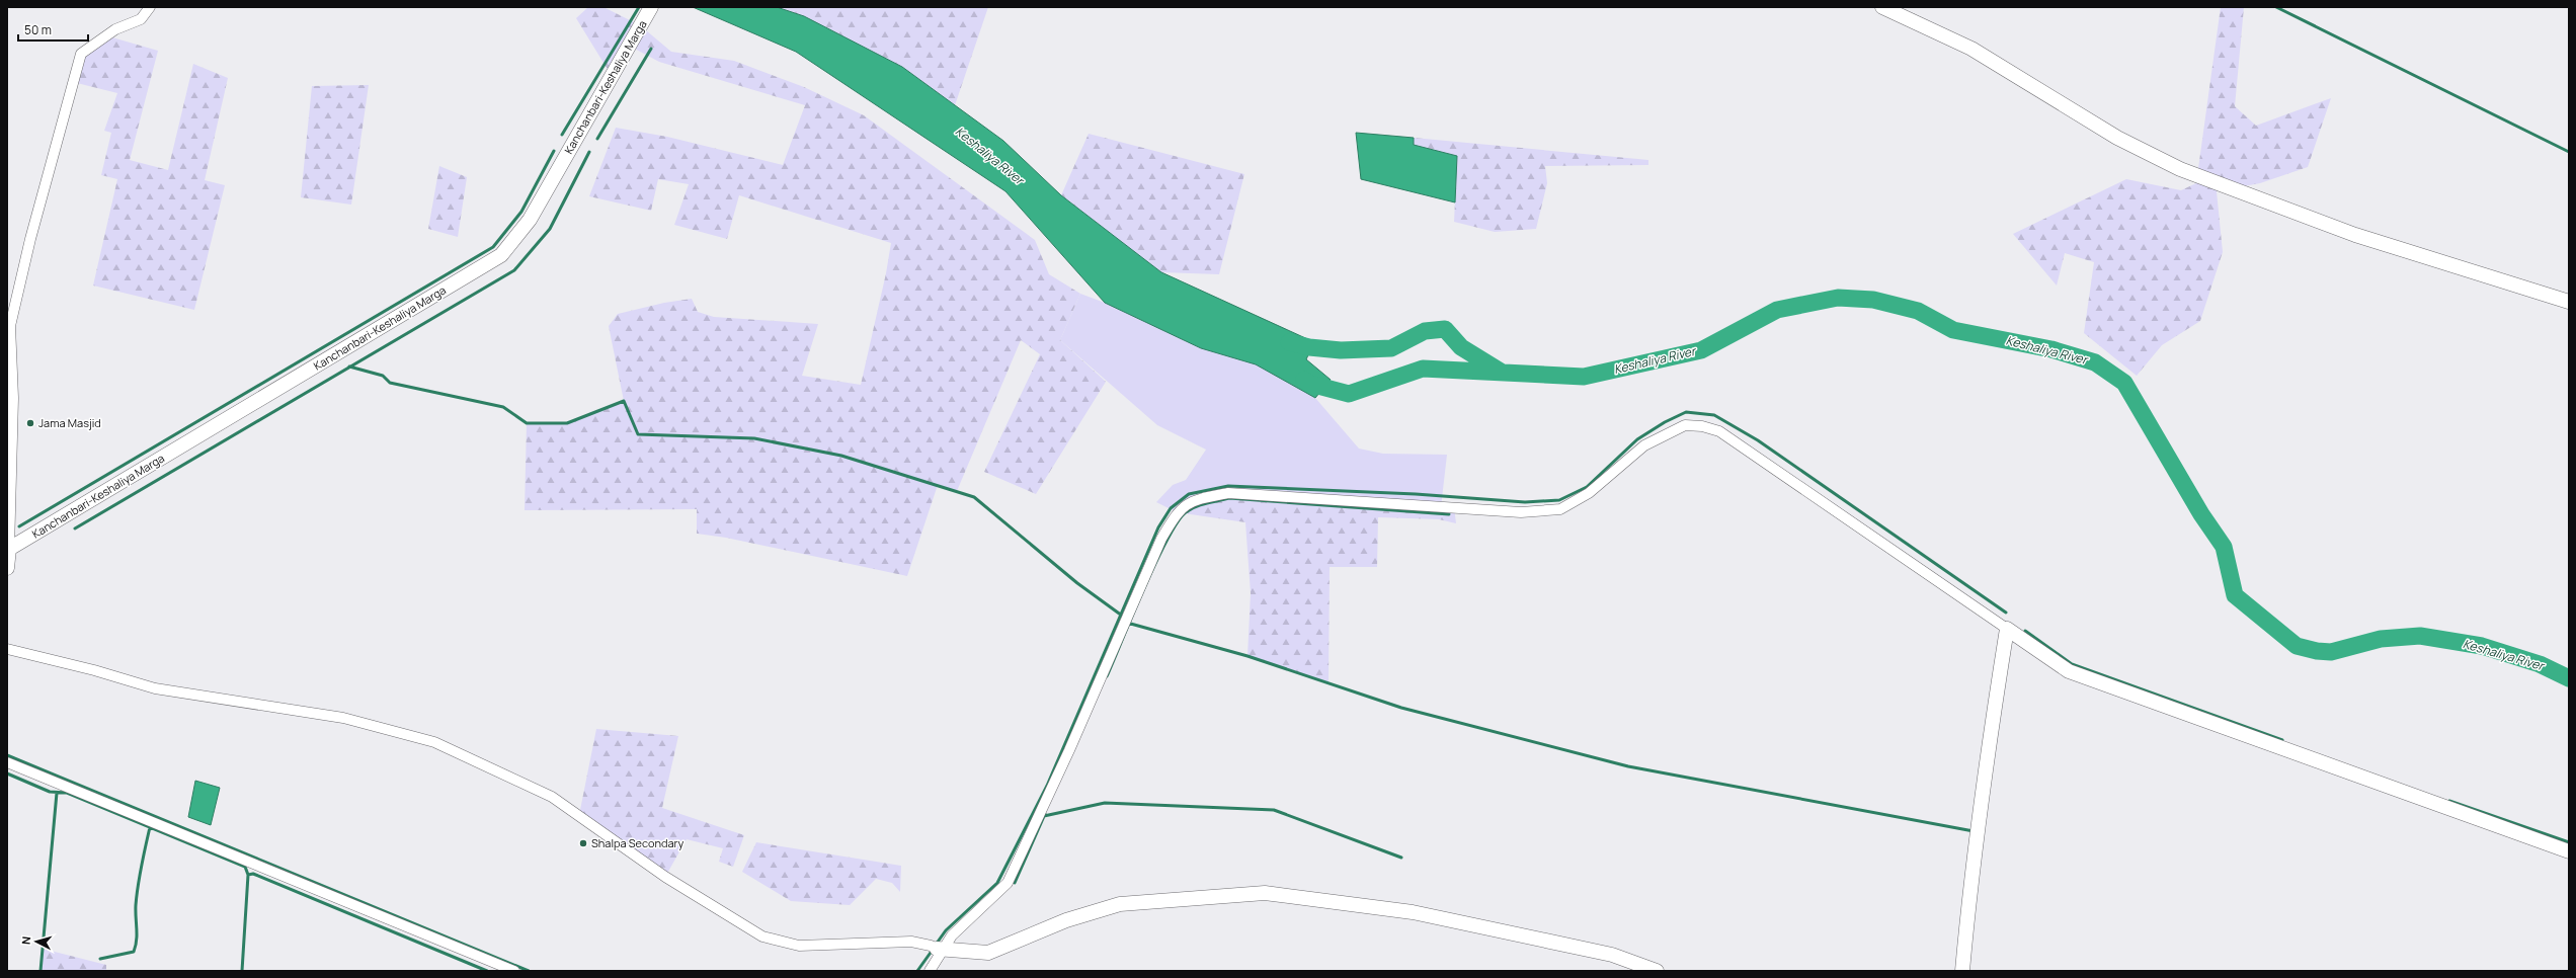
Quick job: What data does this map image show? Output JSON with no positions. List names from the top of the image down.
{
  "streets": {
    "street": ["Kanchanbari-Keshaliya Marga"]
  },
  "water": ["Keshaliya River"],
  "places": ["Jama Masjid", "Shalpa Secondary"],
  "scale_bar": "50 m",
  "north": "left"
}
